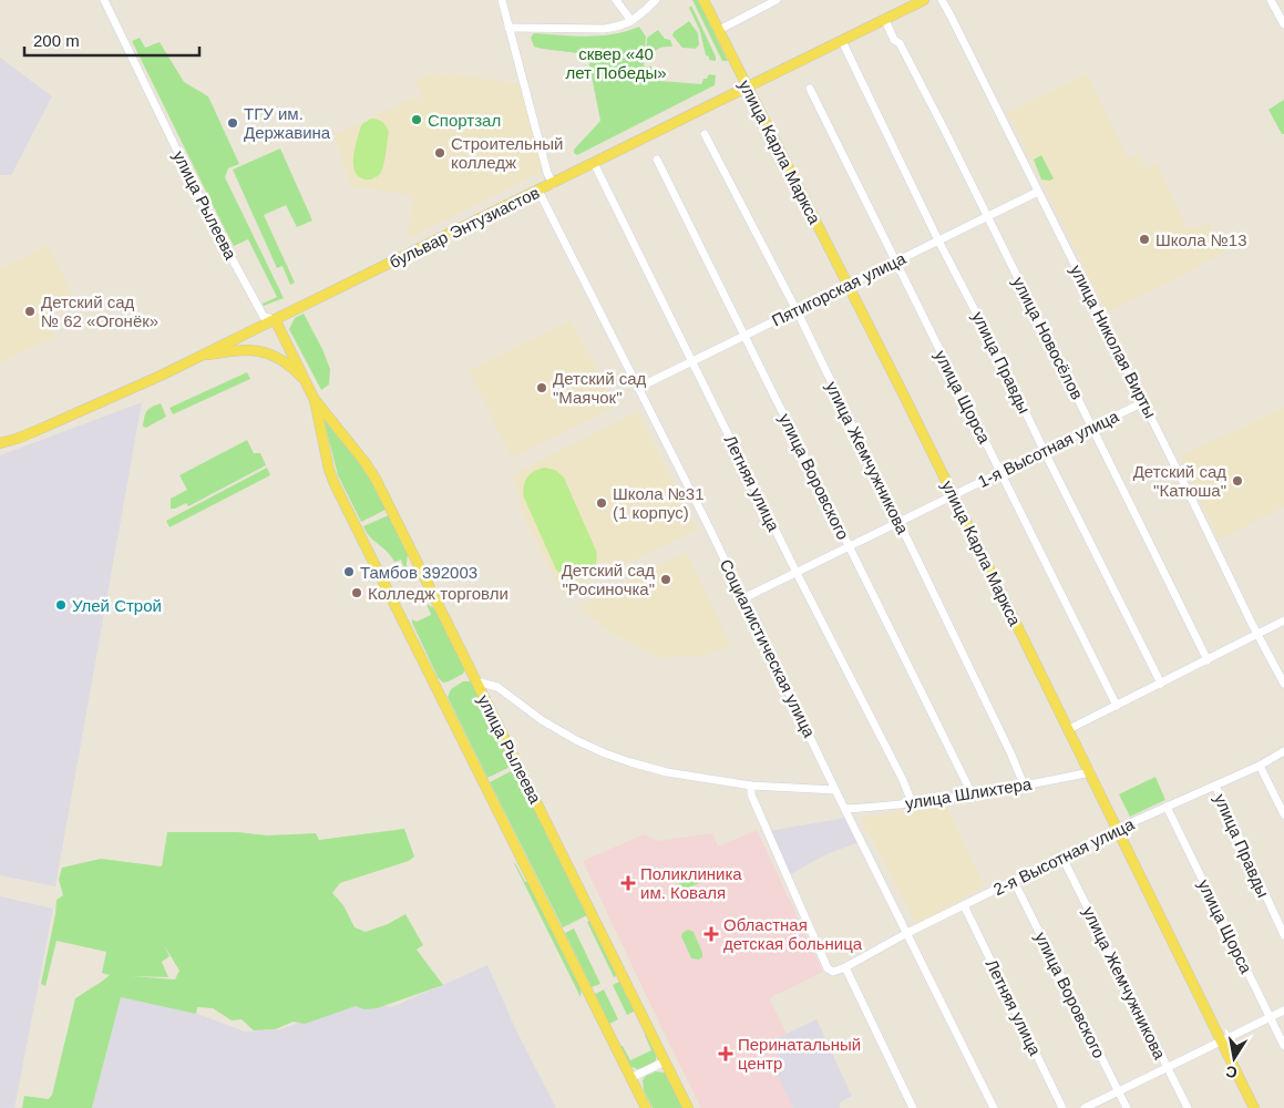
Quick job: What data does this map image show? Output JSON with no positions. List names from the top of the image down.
{
  "streets": {
    "main road": ["улица Карла Маркса", "улица Рылеева", "бульвар Энтузиастов"],
    "street": [
      "Пятигорская улица",
      "улица Новосёлов",
      "улица Николая Вирты",
      "улица Правды",
      "улица Щорса",
      "1-я Высотная улица",
      "улица Жемчужникова",
      "улица Воровского",
      "Летняя улица",
      "Социалистическая улица",
      "улица Шлихтера",
      "2-я Высотная улица"
    ]
  },
  "crossings": [
    ["улица Карла Маркса", "бульвар Энтузиастов"],
    ["улица Карла Маркса", "Пятигорская улица"],
    ["улица Карла Маркса", "1-я Высотная улица"],
    ["улица Карла Маркса", "улица Шлихтера"],
    ["улица Карла Маркса", "2-я Высотная улица"],
    ["улица Рылеева", "бульвар Энтузиастов"],
    ["бульвар Энтузиастов", "улица Новосёлов"],
    ["бульвар Энтузиастов", "улица Правды"],
    ["бульвар Энтузиастов", "Летняя улица"],
    ["бульвар Энтузиастов", "Социалистическая улица"],
    ["Пятигорская улица", "улица Новосёлов"],
    ["Пятигорская улица", "улица Николая Вирты"],
    ["Пятигорская улица", "улица Правды"],
    ["Пятигорская улица", "улица Щорса"],
    ["Пятигорская улица", "улица Жемчужникова"],
    ["Пятигорская улица", "улица Воровского"],
    ["Пятигорская улица", "Летняя улица"],
    ["Пятигорская улица", "Социалистическая улица"],
    ["улица Новосёлов", "1-я Высотная улица"],
    ["улица Николая Вирты", "1-я Высотная улица"],
    ["улица Правды", "1-я Высотная улица"],
    ["улица Правды", "2-я Высотная улица"],
    ["улица Щорса", "1-я Высотная улица"],
    ["улица Щорса", "2-я Высотная улица"],
    ["1-я Высотная улица", "улица Жемчужникова"],
    ["1-я Высотная улица", "улица Воровского"],
    ["1-я Высотная улица", "Летняя улица"],
    ["1-я Высотная улица", "Социалистическая улица"],
    ["улица Жемчужникова", "улица Шлихтера"],
    ["улица Жемчужникова", "2-я Высотная улица"],
    ["улица Воровского", "улица Шлихтера"],
    ["улица Воровского", "2-я Высотная улица"],
    ["Летняя улица", "улица Шлихтера"],
    ["Летняя улица", "2-я Высотная улица"],
    ["Социалистическая улица", "улица Шлихтера"],
    ["Социалистическая улица", "2-я Высотная улица"]
  ],
  "parks": ["cквер «40 лет Победы»"],
  "places": {
    "other": [
      "Спортзал",
      "ТГУ им. Державина",
      "Строительный колледж",
      "Школа №13",
      "Детский сад № 62 «Огонёк»",
      "Детский сад \"Маячок\"",
      "Детский сад \"Катюша\"",
      "Школа №31 (1 корпус)",
      "Тамбов 392003",
      "Детский сад \"Росиночка\"",
      "Колледж торговли",
      "Улей Строй"
    ],
    "health": ["Поликлиника им. Коваля", "Областная детская больница", "Перинатальный центр"]
  },
  "scale_bar": "200 m",
  "north": "bottom"
}
